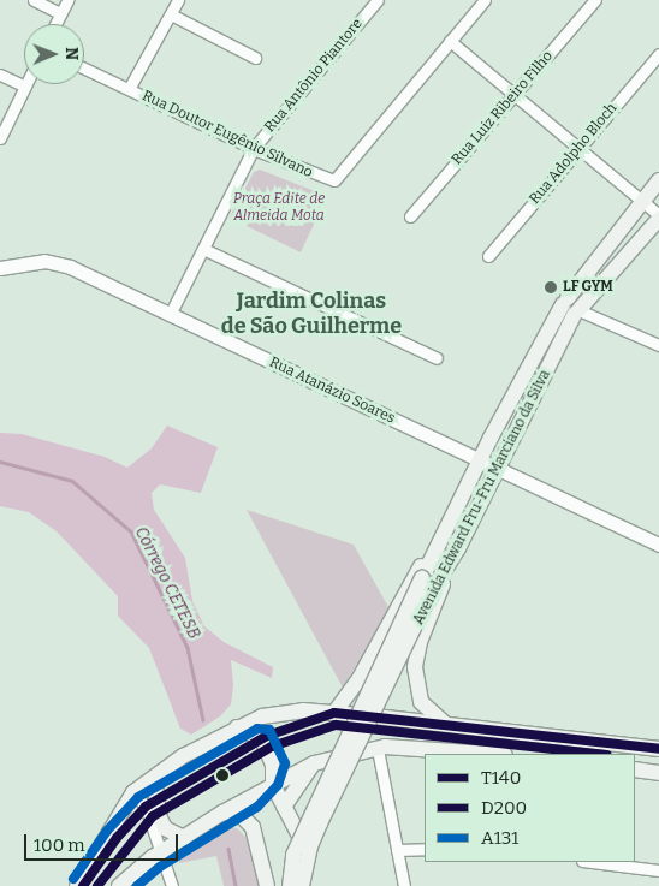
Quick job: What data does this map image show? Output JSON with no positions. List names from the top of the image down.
{
  "streets": {
    "main road": ["Avenida Edward Fru-Fru Marciano da Silva"],
    "street": [
      "Rua Antônio Piantore",
      "Rua Luiz Ribeiro Filho",
      "Rua Doutor Eugênio Silvano",
      "Rua Adolpho Bloch",
      "Rua Atanázio Soares"
    ]
  },
  "crossings": [
    ["Rua Antônio Piantore", "Rua Doutor Eugênio Silvano"],
    ["Rua Antônio Piantore", "Rua Atanázio Soares"],
    ["Rua Atanázio Soares", "Avenida Edward Fru-Fru Marciano da Silva"]
  ],
  "districts": ["Jardim Colinas de São Guilherme"],
  "water": ["Córrego CETESB"],
  "parks": ["Praça Edite de Almeida Mota"],
  "places": ["LF GYM"],
  "lines": ["transit line T140", "transit line D200", "transit line A131"],
  "legend": ["T140", "D200", "A131"],
  "scale_bar": "100 m",
  "north": "right"
}
